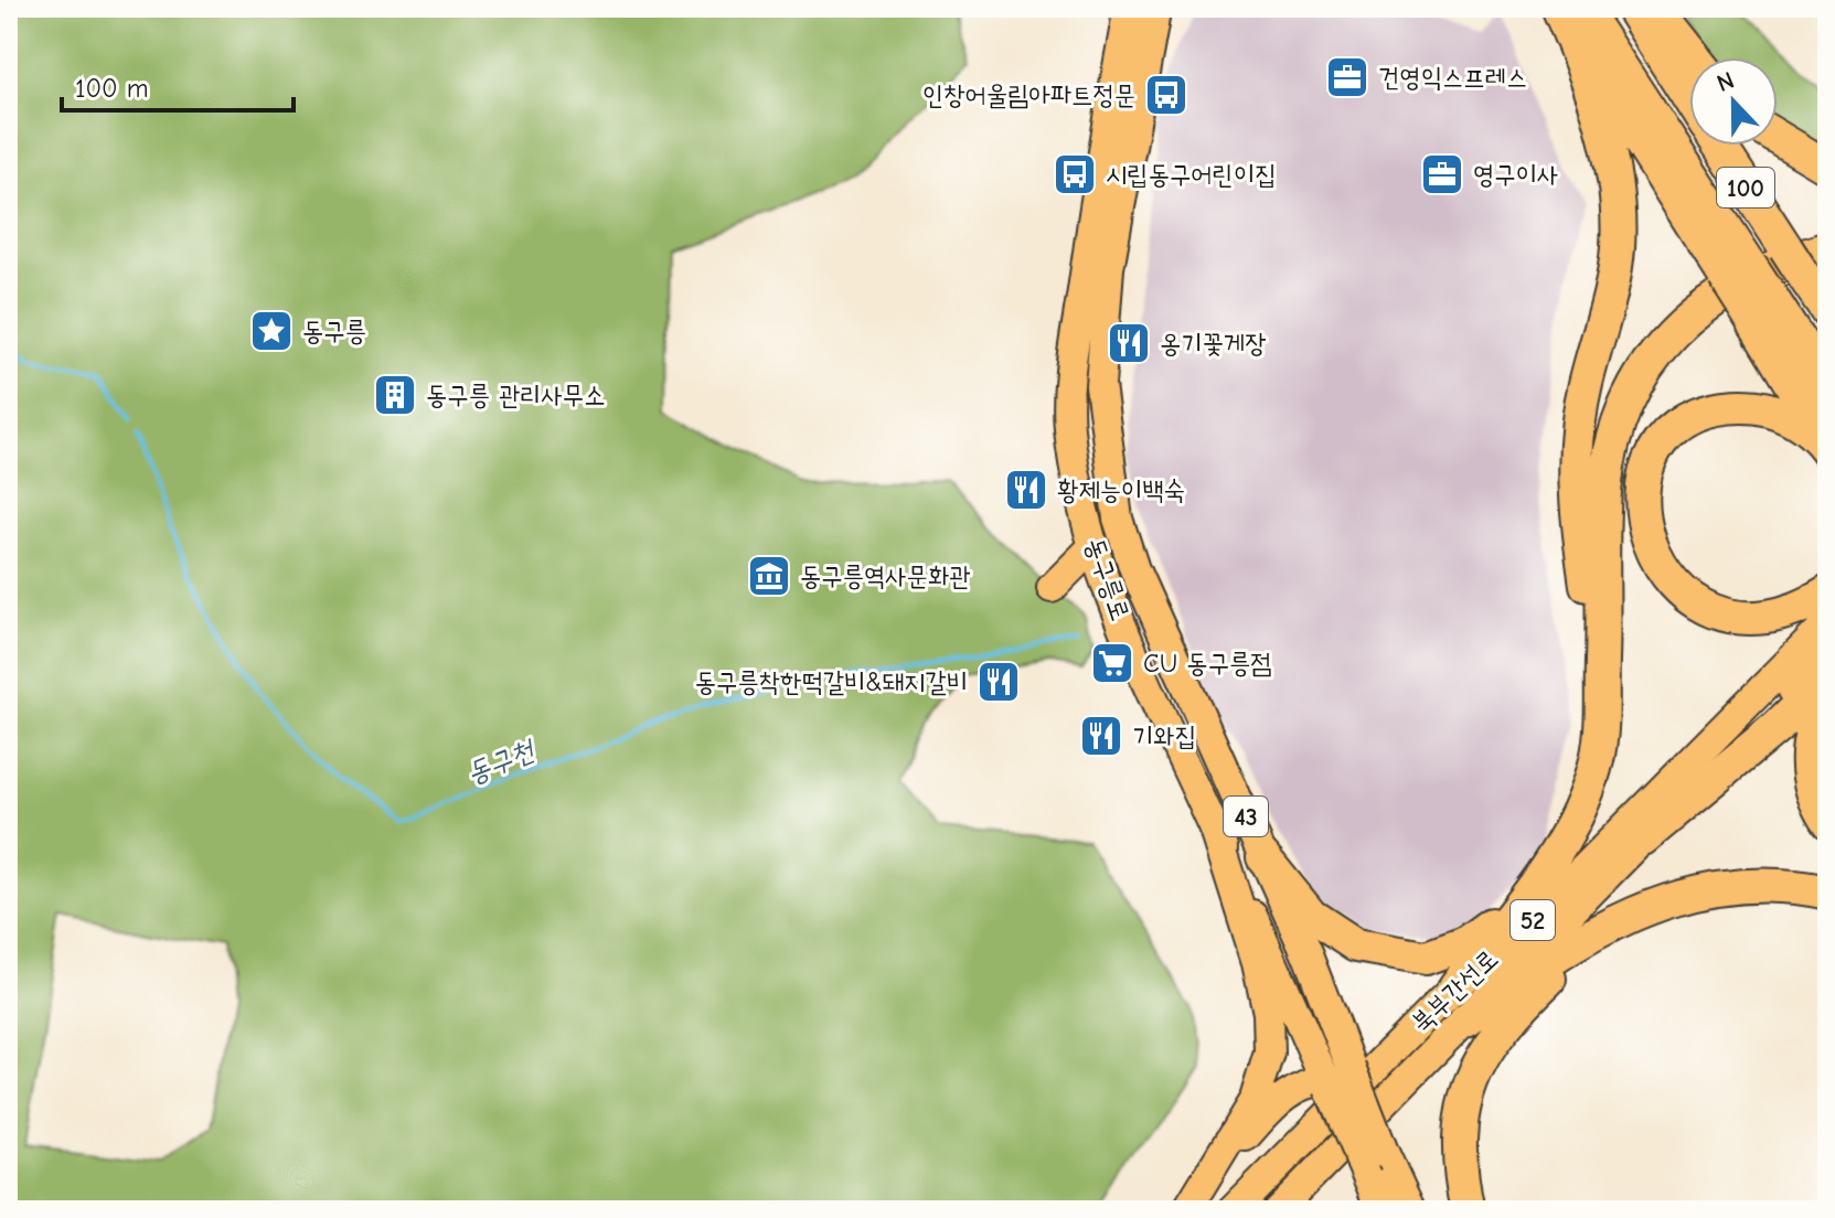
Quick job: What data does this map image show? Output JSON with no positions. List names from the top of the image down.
{
  "streets": {
    "highway": ["100"],
    "main road": [
      "동구릉로",
      "43",
      "52",
      "북부간선로"
    ]
  },
  "water": ["동구천"],
  "places": {
    "office": ["건영익스프레스", "영구이사"],
    "bus stop": ["인창어울림아파트정문", "시립동구어린이집"],
    "place": ["동구릉"],
    "restaurant": [
      "옹기꽃게장",
      "황제능이백숙",
      "동구릉착한떡갈비&돼지갈비",
      "기와집"
    ],
    "building": ["동구릉 관리사무소"],
    "museum": ["동구릉역사문화관"],
    "supermarket": ["CU 동구릉점"]
  },
  "scale_bar": "100 m",
  "north": "top"
}
